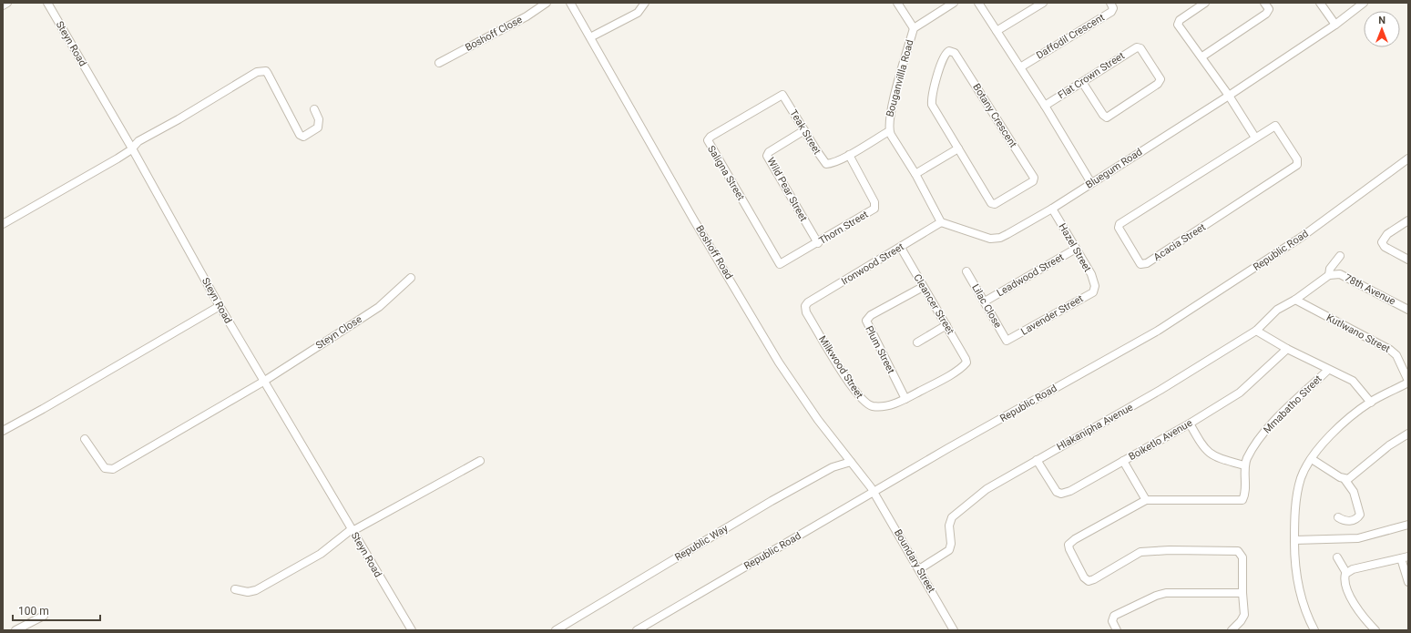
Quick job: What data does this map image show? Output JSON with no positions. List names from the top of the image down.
{
  "streets": {
    "street": [
      "Boshoff Close",
      "Daffodil Crescent",
      "Steyn Road",
      "Flat Crown Street",
      "Bouganvillla Road",
      "Botany Crescent",
      "Teak Street",
      "Bluegum Road",
      "Saligna Street",
      "Wild Pear Street",
      "Thorn Street",
      "Acacia Street",
      "Hazel Street",
      "Republic Road",
      "Boshoff Road",
      "Ironwood Street",
      "Leadwood Street",
      "78th Avenue",
      "Cleancer Street",
      "Lilac Close",
      "Lavender Street",
      "Steyn Close",
      "Kutlwano Street",
      "Plum Street",
      "Milkwood Street",
      "Mmabatho Street",
      "Hlakanipha Avenue",
      "Boiketlo Avenue",
      "Republic Way",
      "Boundary Street"
    ]
  },
  "crossings": [
    ["Steyn Road", "Steyn Close"],
    ["Bouganvillla Road", "Teak Street"],
    ["Teak Street", "Saligna Street"],
    ["Teak Street", "Wild Pear Street"],
    ["Teak Street", "Thorn Street"],
    ["Bluegum Road", "Hazel Street"],
    ["Bluegum Road", "Ironwood Street"],
    ["Saligna Street", "Thorn Street"],
    ["Wild Pear Street", "Thorn Street"],
    ["Hazel Street", "Leadwood Street"],
    ["Hazel Street", "Lavender Street"],
    ["Republic Road", "Boshoff Road"],
    ["Republic Road", "Boundary Street"],
    ["Boshoff Road", "Republic Way"],
    ["Boshoff Road", "Boundary Street"],
    ["Ironwood Street", "Cleancer Street"],
    ["Ironwood Street", "Milkwood Street"],
    ["Leadwood Street", "Lilac Close"],
    ["Cleancer Street", "Plum Street"],
    ["Cleancer Street", "Milkwood Street"],
    ["Lilac Close", "Lavender Street"],
    ["Kutlwano Street", "Hlakanipha Avenue"],
    ["Plum Street", "Milkwood Street"],
    ["Hlakanipha Avenue", "Boiketlo Avenue"],
    ["Hlakanipha Avenue", "Boundary Street"]
  ],
  "scale_bar": "100 m",
  "north": "top"
}
